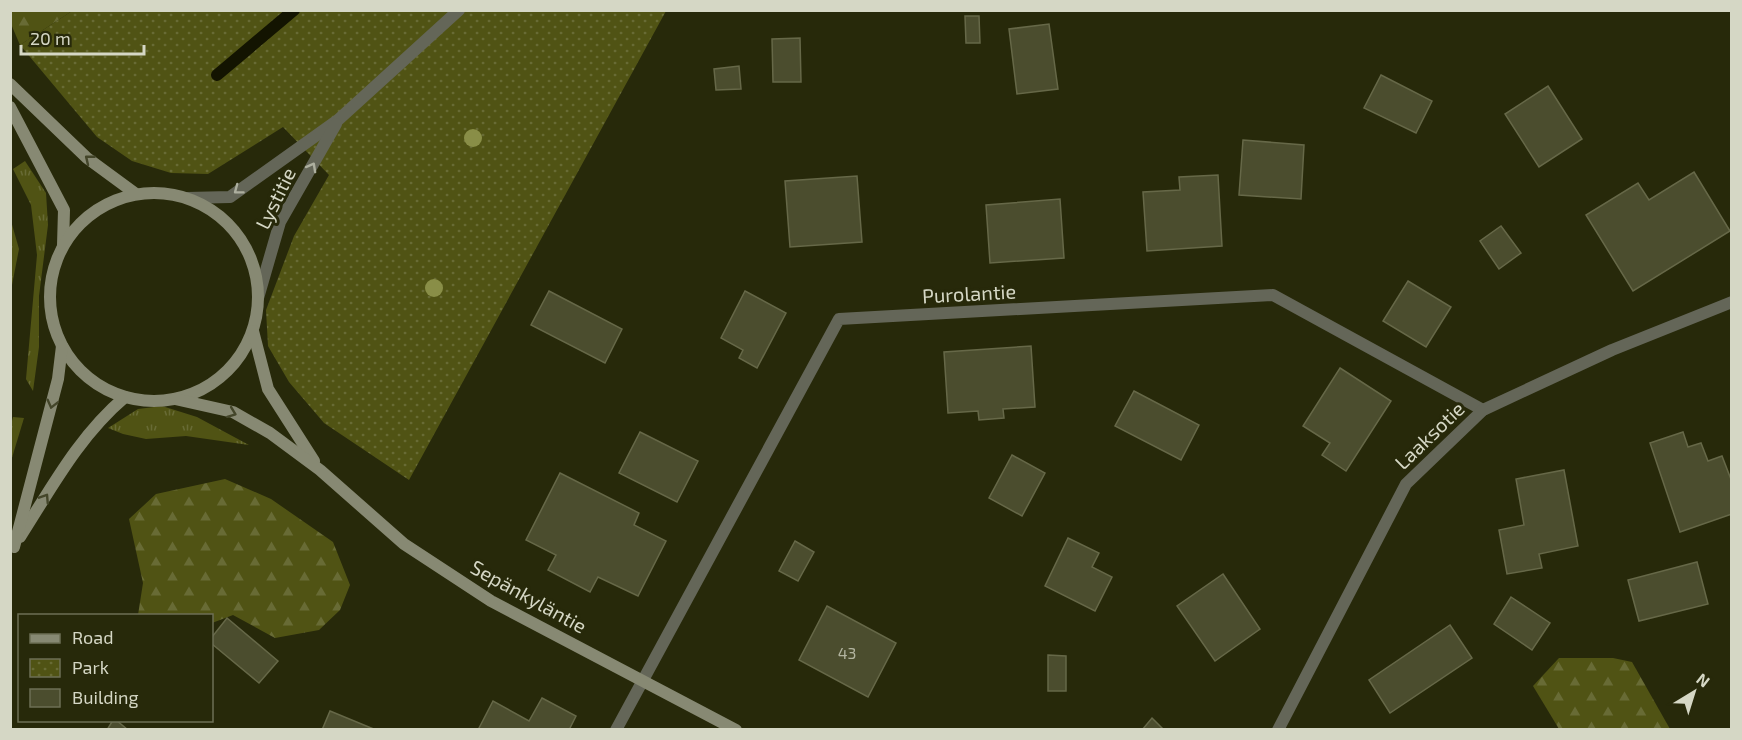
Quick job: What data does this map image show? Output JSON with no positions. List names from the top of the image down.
{
  "streets": {
    "main road": ["Sepänkyläntie"],
    "street": ["Lystitie", "Purolantie", "Laaksotie"]
  },
  "crossings": [
    ["Lystitie", "Sepänkyläntie"],
    ["Purolantie", "Laaksotie"],
    ["Purolantie", "Sepänkyläntie"]
  ],
  "house_numbers": ["43"],
  "legend": ["Road", "Park", "Building"],
  "scale_bar": "20 m",
  "north": "top right"
}
